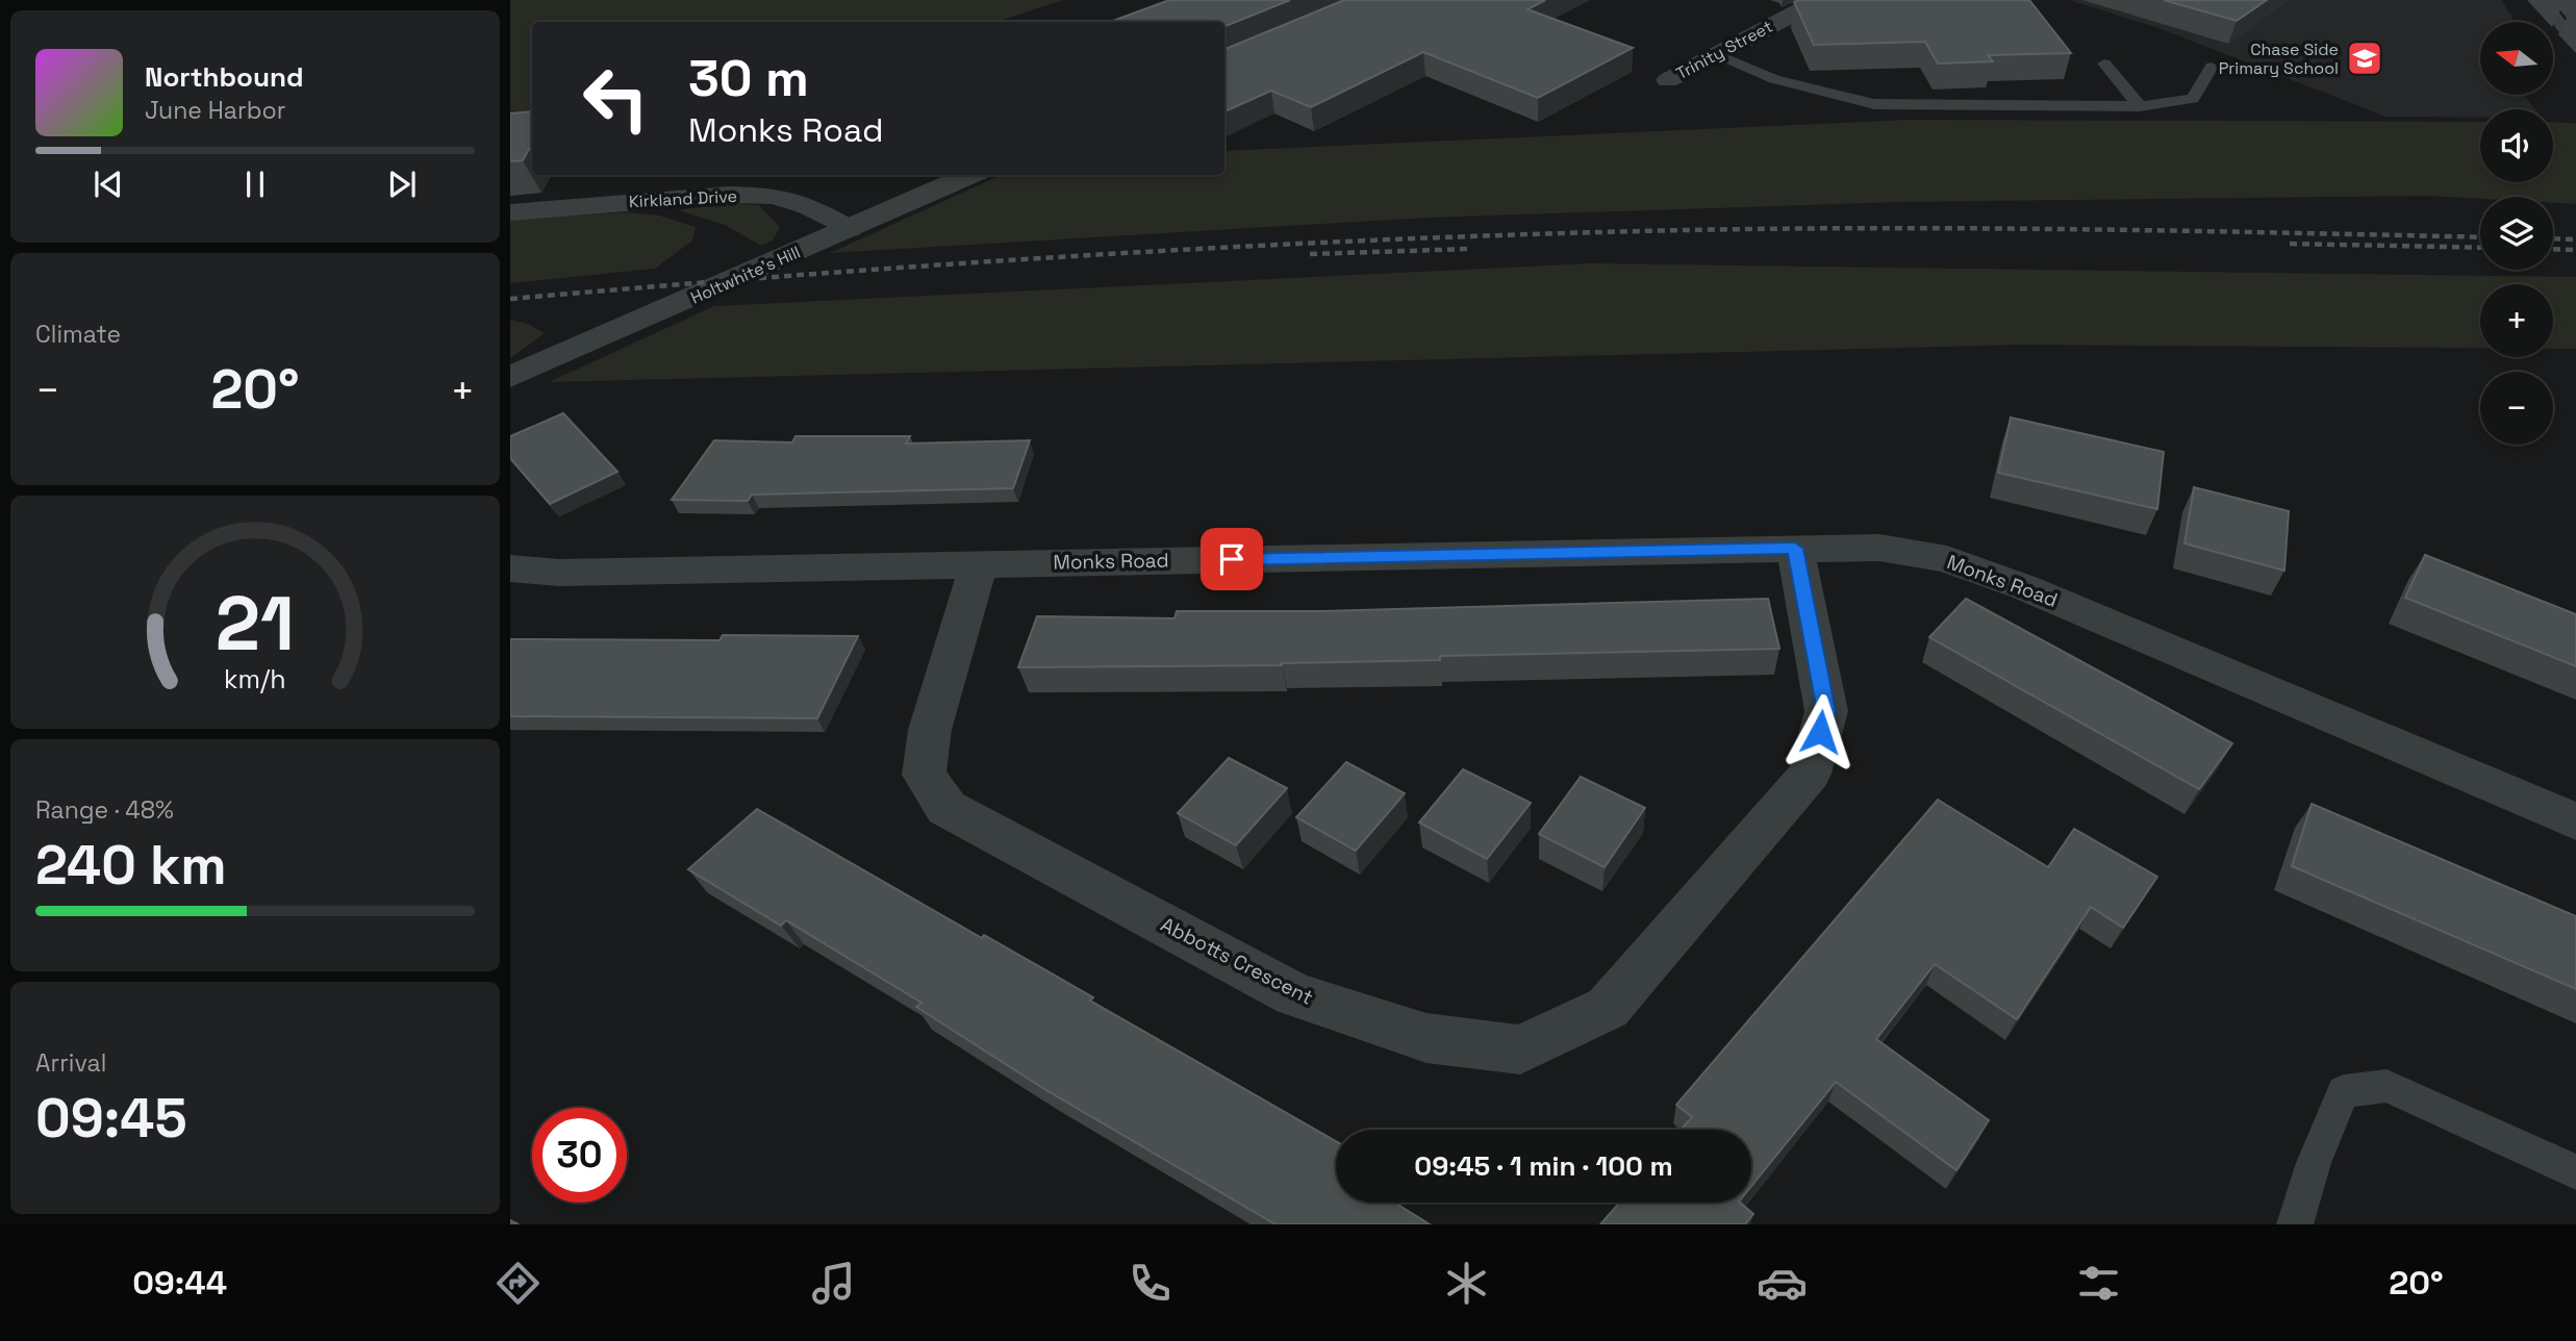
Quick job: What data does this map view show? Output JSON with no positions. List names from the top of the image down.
{
  "streets": {
    "street": [
      "Trinity Street",
      "Kirkland Drive",
      "Holtwhite's Hill",
      "Monks Road",
      "Abbotts Crescent"
    ]
  },
  "crossings": [
    ["Kirkland Drive", "Holtwhite's Hill"],
    ["Monks Road", "Abbotts Crescent"]
  ],
  "places": {
    "school or university": ["Chase Side Primary School"]
  },
  "north": "left",
  "page": {
    "map_buttons": ["+", "−"],
    "turn": ["30 m", "Monks Road"],
    "song": ["Northbound", "June Harbor"],
    "tile": [
      "Climate",
      ["Range · 48%", "240 km"],
      ["Arrival", "09:45"]
    ],
    "heat": ["−", "20°", "+"],
    "limit": "30",
    "trip": "09:45 · 1 min · 100 m",
    "tabs": ["09:44", "20°"],
    "gauge": ["21", "km/h"]
  }
}
